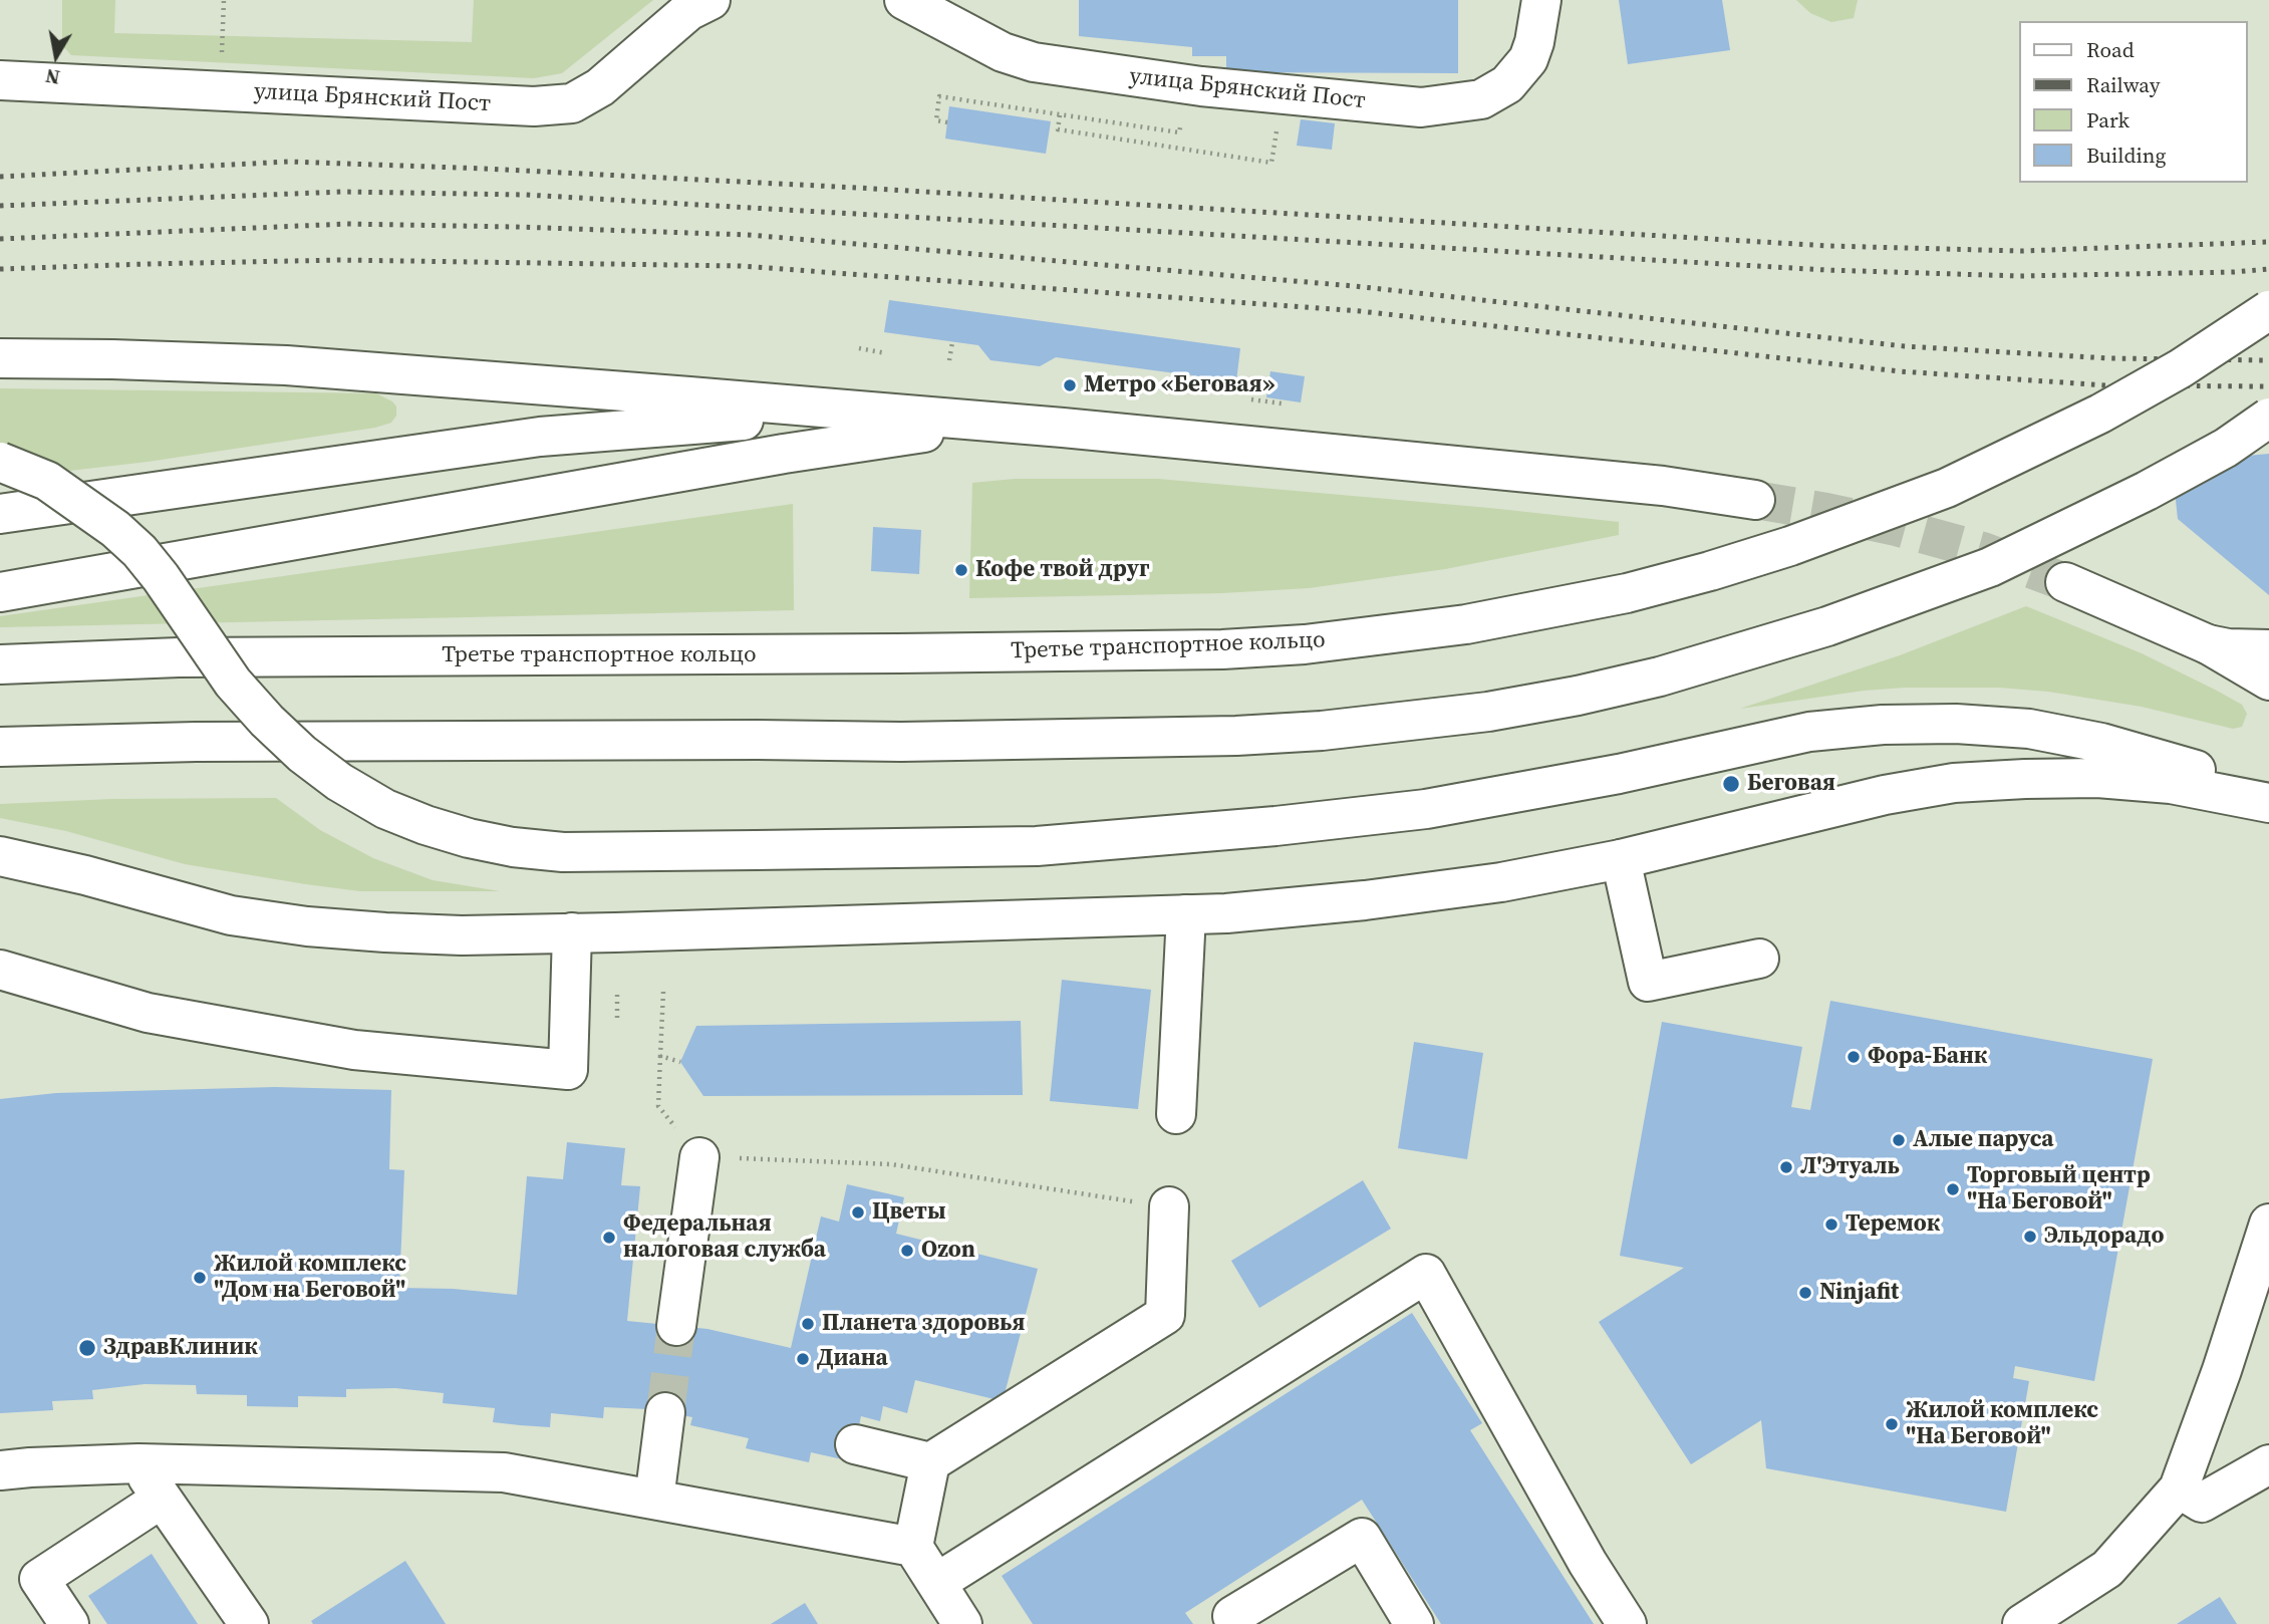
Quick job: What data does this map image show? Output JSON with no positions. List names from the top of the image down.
{
  "streets": {
    "main road": ["улица Брянский Пост", "Третье транспортное кольцо"]
  },
  "places": [
    "Метро «Беговая»",
    "Кофе твой друг",
    "Беговая",
    "Фора-Банк",
    "Алые паруса",
    "Л'Этуаль",
    "Торговый центр \"На Беговой\"",
    "Цветы",
    "Теремок",
    "Эльдорадо",
    "Федеральная налоговая служба",
    "Ozon",
    "Жилой комплекс \"Дом на Беговой\"",
    "Ninjafit",
    "Планета здоровья",
    "ЗдравКлиник",
    "Диана",
    "Жилой комплекс \"На Беговой\""
  ],
  "legend": [
    "Road",
    "Railway",
    "Park",
    "Building"
  ],
  "north": "bottom"
}
